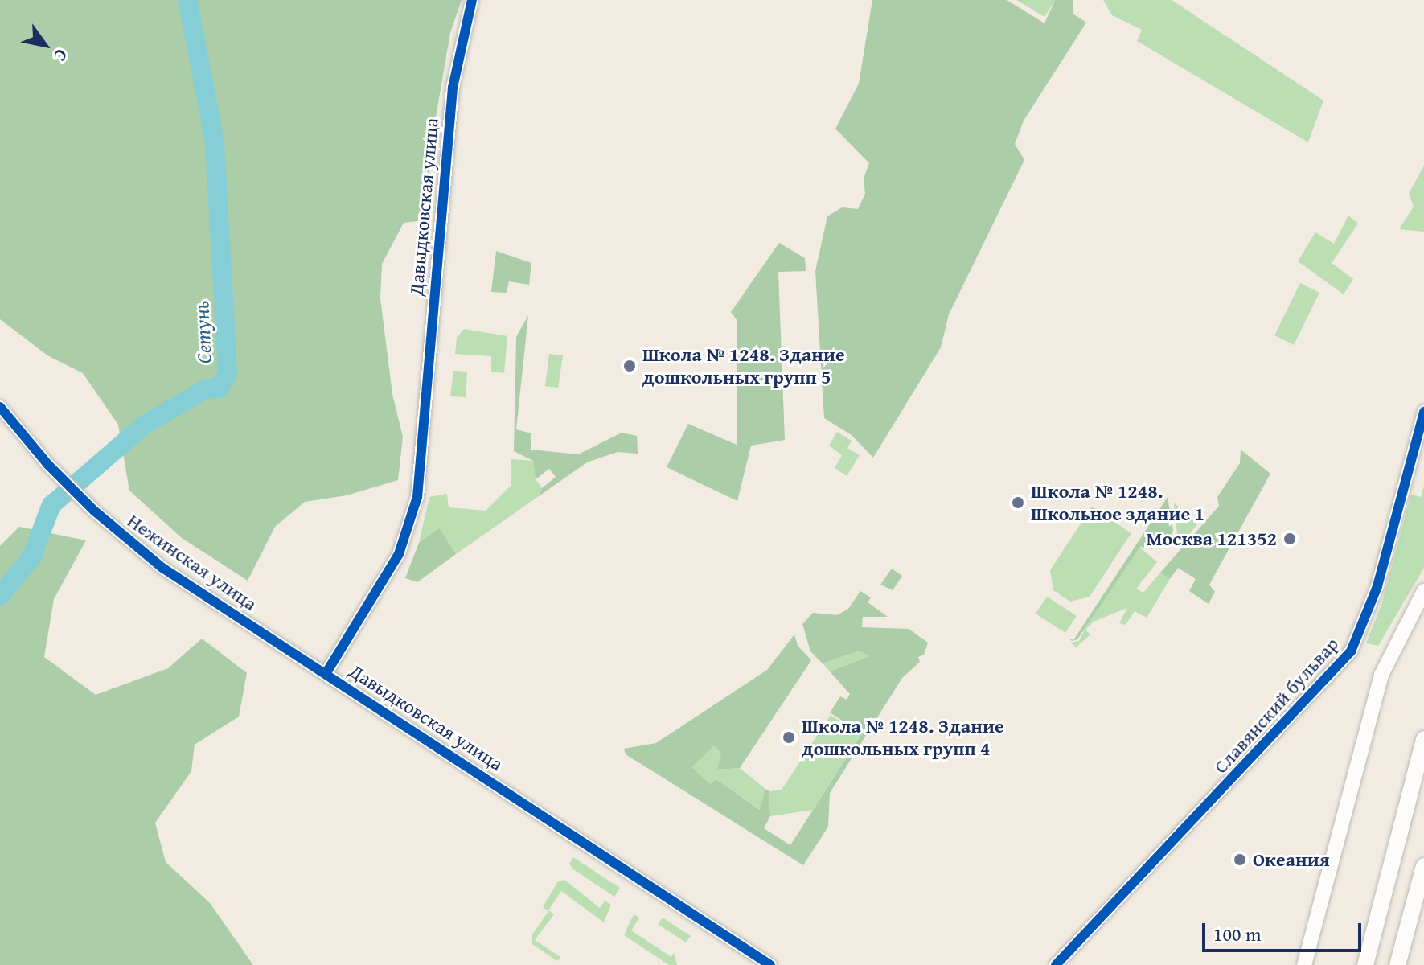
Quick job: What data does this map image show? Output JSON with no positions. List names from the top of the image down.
{
  "streets": {
    "street": ["Давыдковская улица", "Нежинская улица", "Славянский бульвар"]
  },
  "crossings": [
    ["Давыдковская улица", "Нежинская улица"]
  ],
  "water": ["Сетунь"],
  "places": [
    "Школа № 1248. Здание дошкольных групп 5",
    "Школа № 1248. Школьное здание 1",
    "Москва 121352",
    "Школа № 1248. Здание дошкольных групп 4",
    "Океания"
  ],
  "scale_bar": "100 m",
  "north": "bottom right"
}
